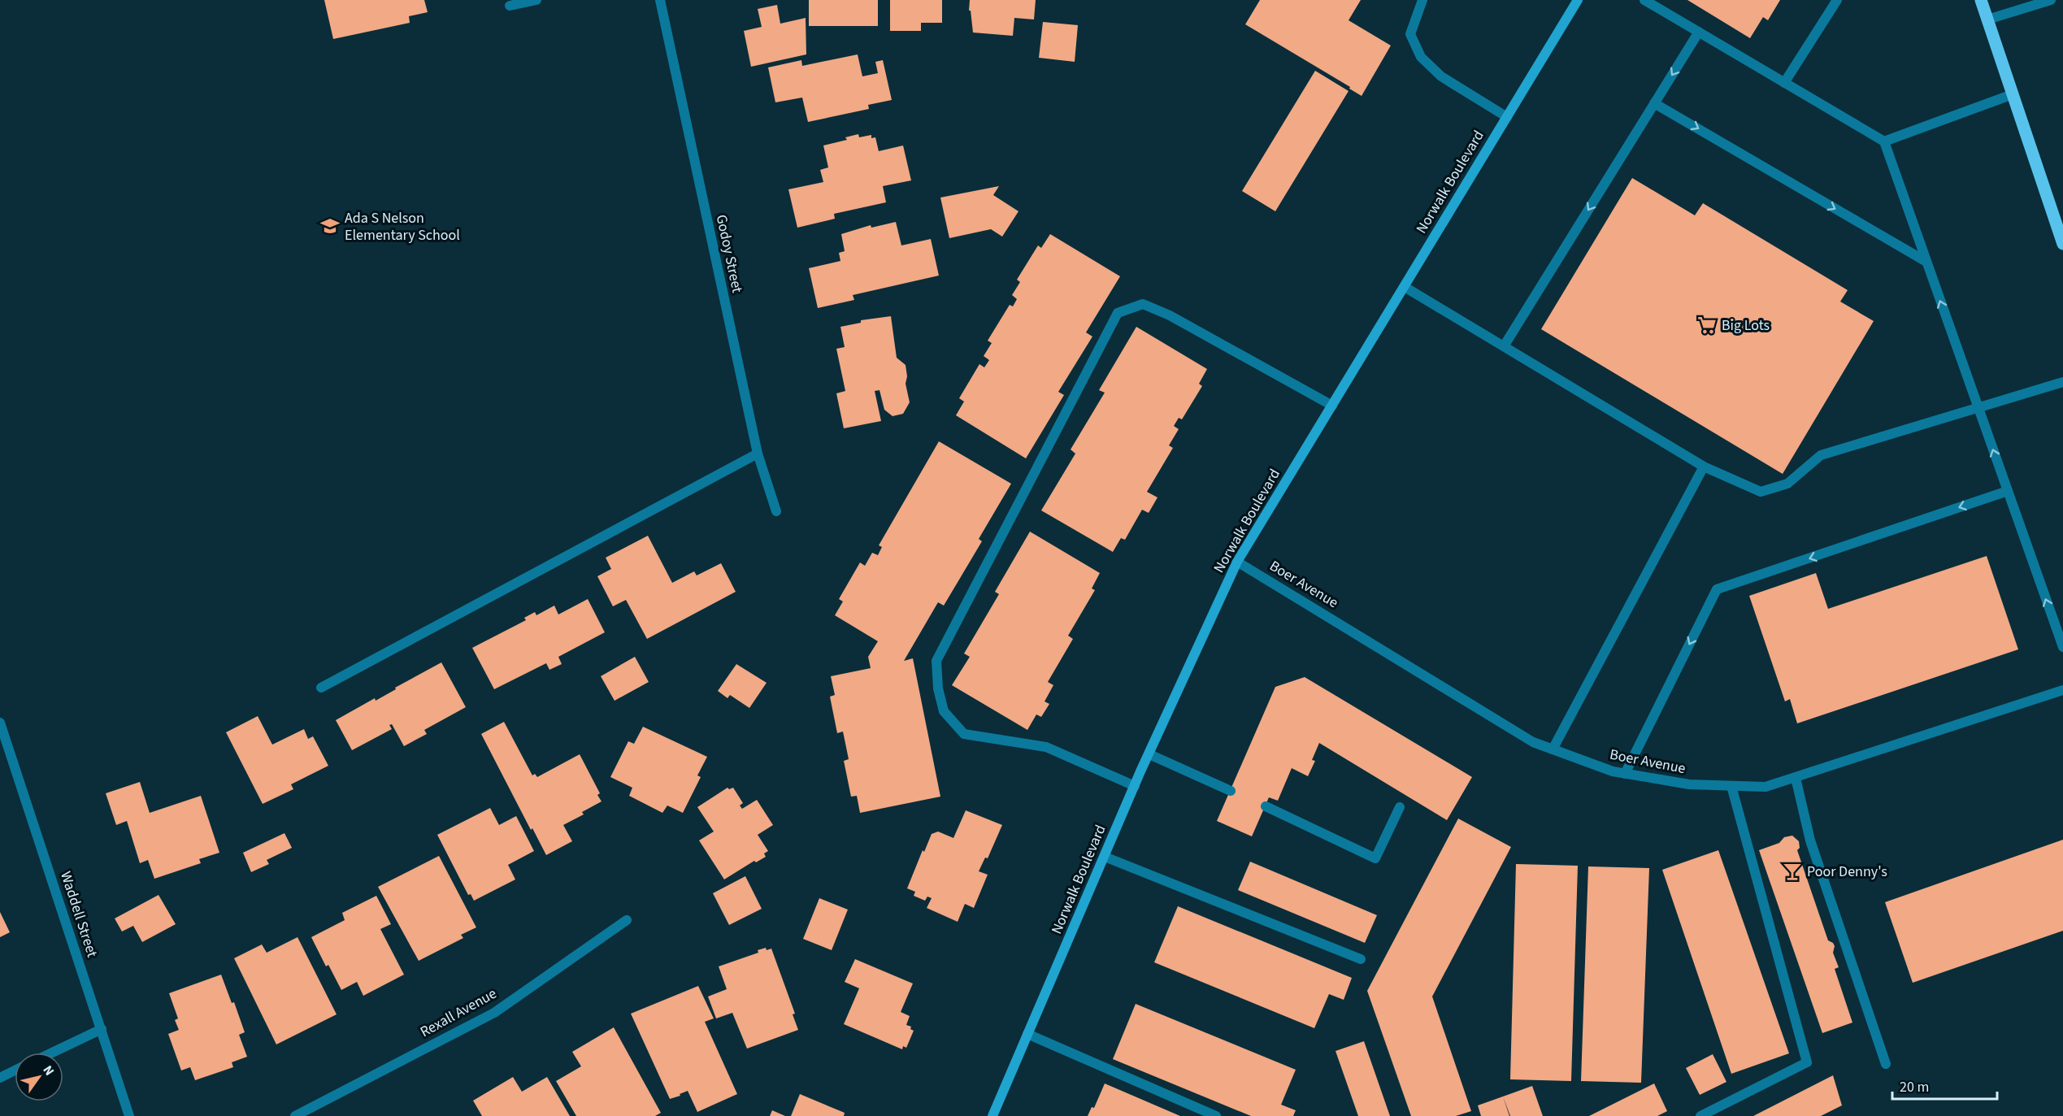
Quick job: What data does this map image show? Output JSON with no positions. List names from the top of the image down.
{
  "streets": {
    "main road": ["Norwalk Boulevard"],
    "street": [
      "Godoy Street",
      "Boer Avenue",
      "Waddell Street",
      "Rexall Avenue"
    ]
  },
  "crossings": [
    ["Norwalk Boulevard", "Boer Avenue"]
  ],
  "places": {
    "school or university": ["Ada S Nelson Elementary School"],
    "supermarket": ["Big Lots"],
    "bar": ["Poor Denny's"]
  },
  "scale_bar": "20 m",
  "north": "top right"
}
